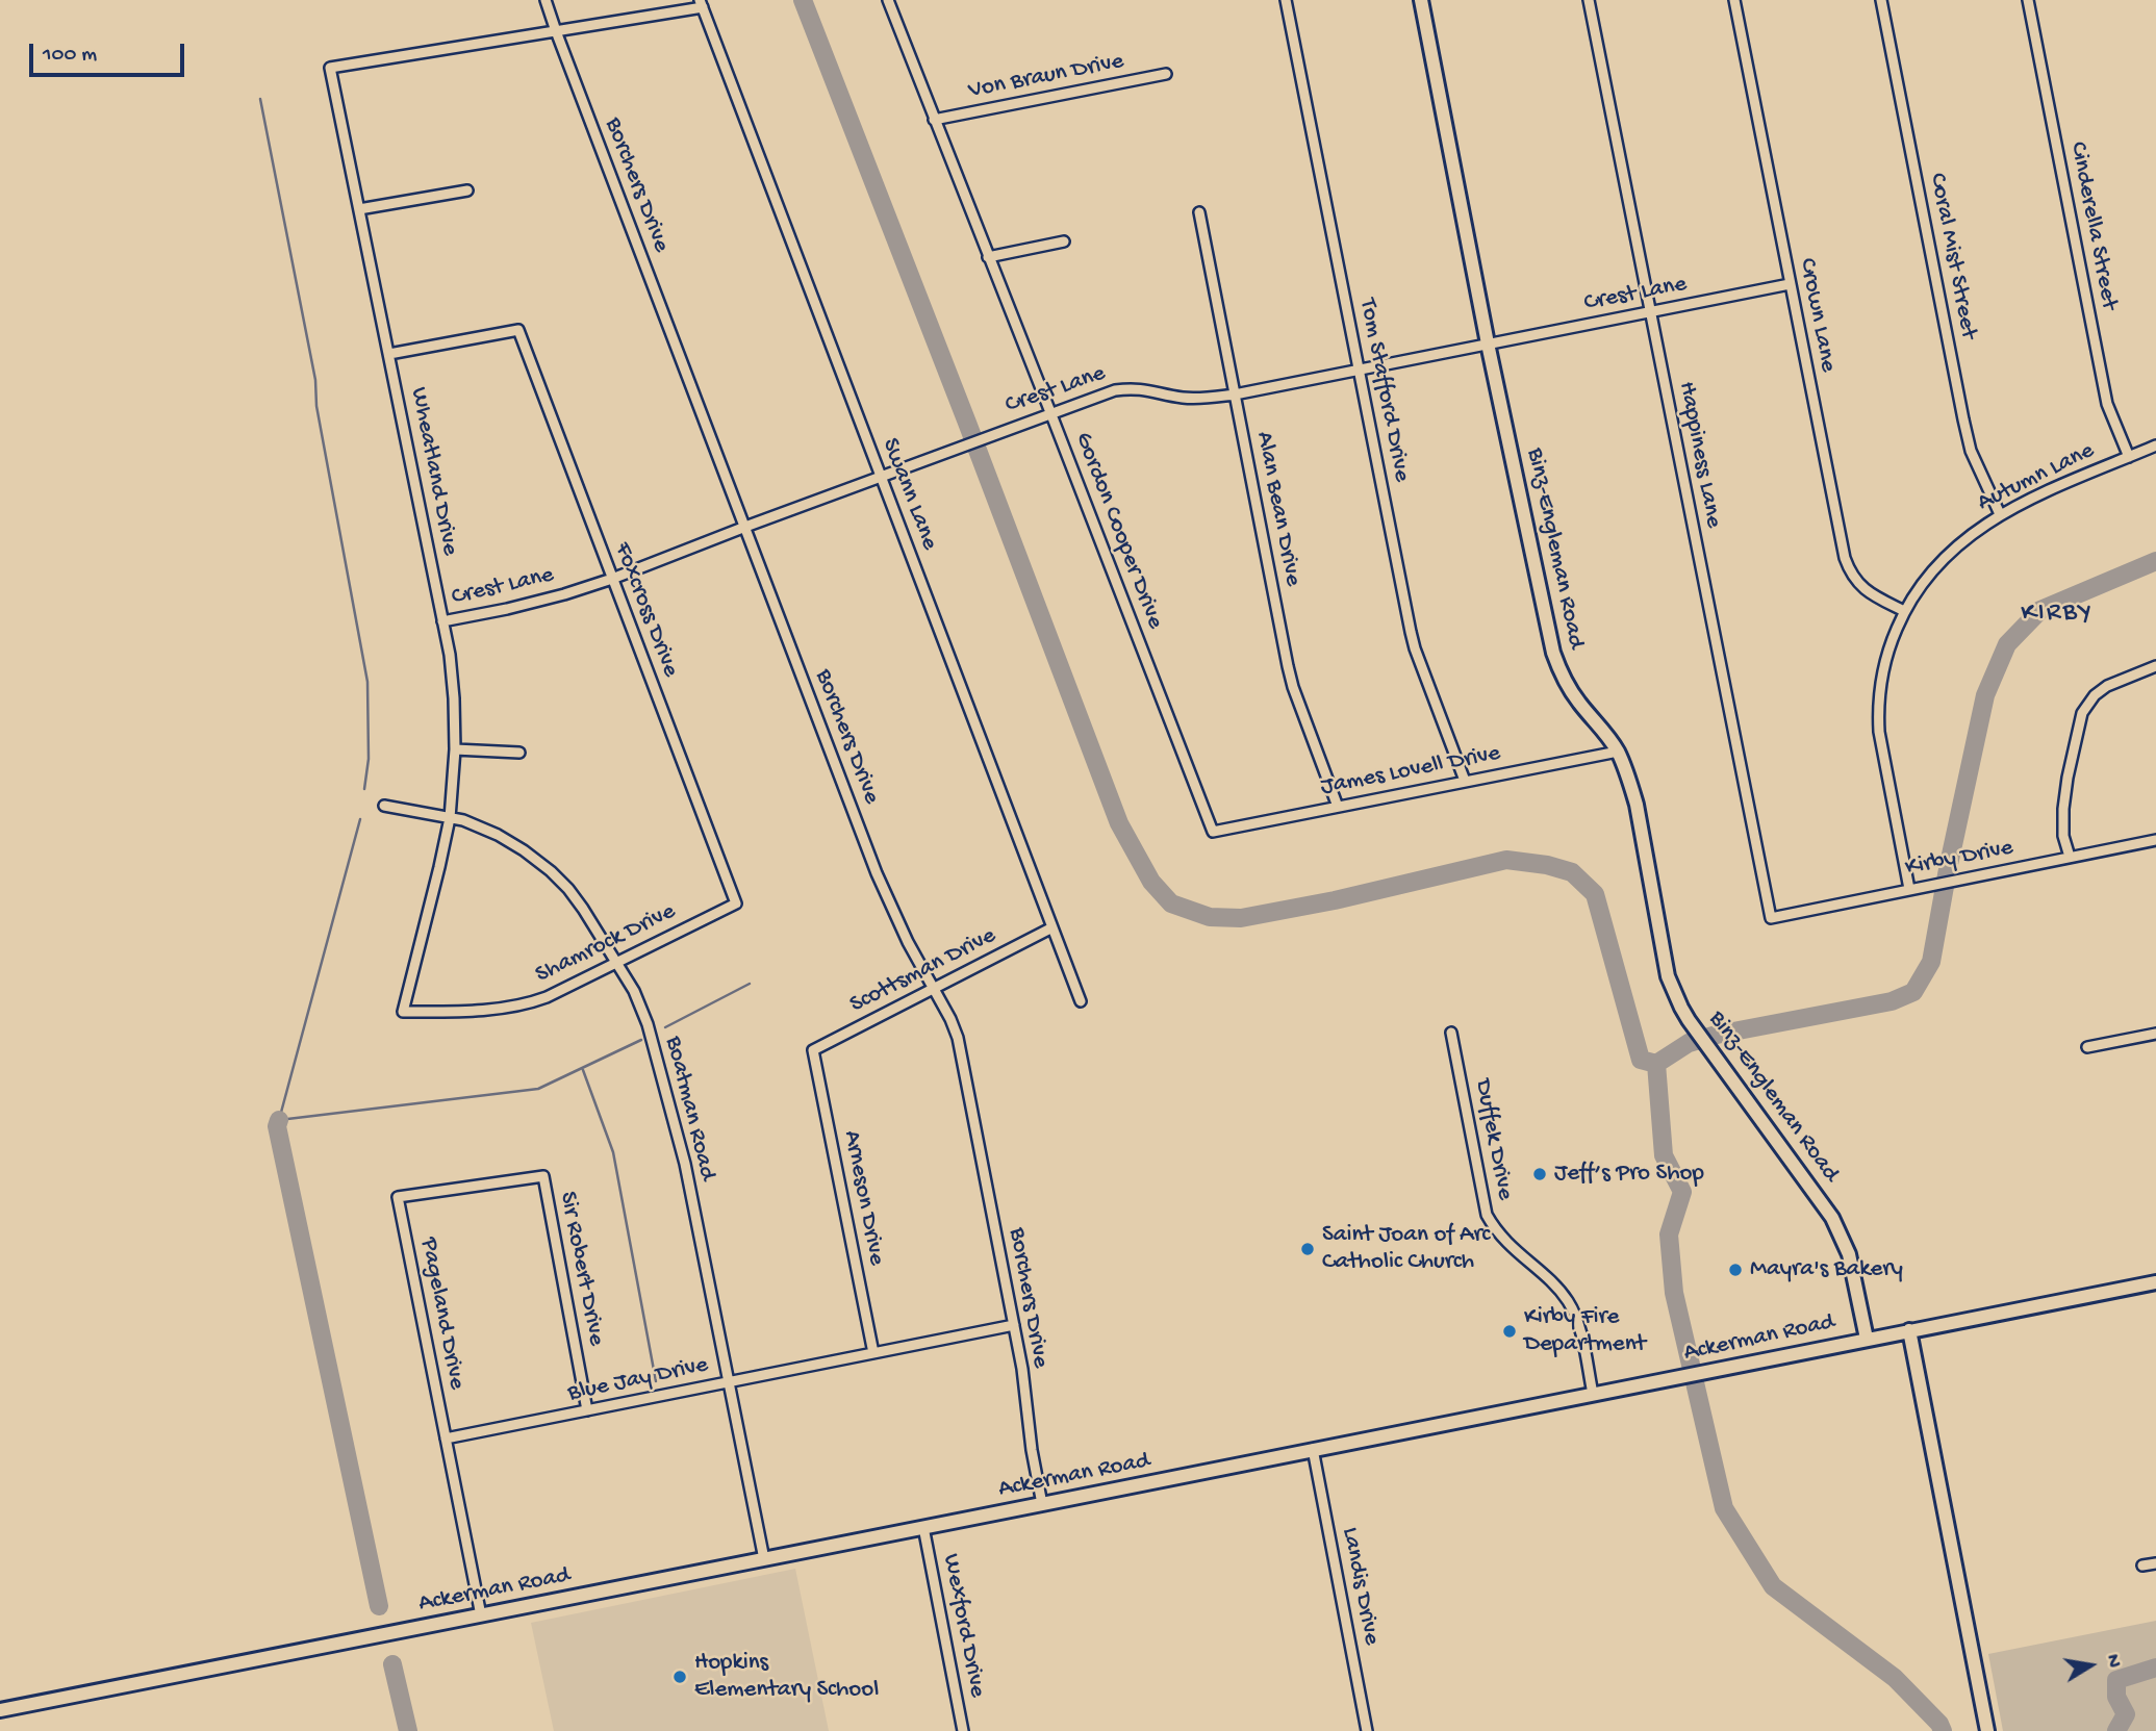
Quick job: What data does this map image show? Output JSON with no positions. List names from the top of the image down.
{
  "streets": {
    "street": [
      "Von Braun Drive",
      "Borchers Drive",
      "Cinderella Street",
      "Coral Mist Street",
      "Crest Lane",
      "Crown Lane",
      "Tom Stafford Drive",
      "Happiness Lane",
      "Wheatland Drive",
      "Autumn Lane",
      "Swann Lane",
      "Alan Bean Drive",
      "Gordon Cooper Drive",
      "Binz-Engleman Road",
      "Foxcross Drive",
      "James Lovell Drive",
      "Kirby Drive",
      "Shamrock Drive",
      "Scottsman Drive",
      "Boatman Road",
      "Duffek Drive",
      "Arneson Drive",
      "Sir Robert Drive",
      "Pageland Drive",
      "Ackerman Road",
      "Blue Jay Drive",
      "Landis Drive",
      "Wexford Drive"
    ]
  },
  "crossings": [
    ["Von Braun Drive", "Gordon Cooper Drive"],
    ["Borchers Drive", "Crest Lane"],
    ["Borchers Drive", "Wheatland Drive"],
    ["Borchers Drive", "Scottsman Drive"],
    ["Borchers Drive", "Ackerman Road"],
    ["Borchers Drive", "Blue Jay Drive"],
    ["Cinderella Street", "Autumn Lane"],
    ["Coral Mist Street", "Autumn Lane"],
    ["Crest Lane", "Crown Lane"],
    ["Crest Lane", "Tom Stafford Drive"],
    ["Crest Lane", "Happiness Lane"],
    ["Crest Lane", "Wheatland Drive"],
    ["Crest Lane", "Swann Lane"],
    ["Crest Lane", "Alan Bean Drive"],
    ["Crest Lane", "Gordon Cooper Drive"],
    ["Crest Lane", "Binz-Engleman Road"],
    ["Crest Lane", "Foxcross Drive"],
    ["Crown Lane", "Autumn Lane"],
    ["Tom Stafford Drive", "James Lovell Drive"],
    ["Happiness Lane", "Kirby Drive"],
    ["Wheatland Drive", "Foxcross Drive"],
    ["Wheatland Drive", "Shamrock Drive"],
    ["Wheatland Drive", "Boatman Road"],
    ["Autumn Lane", "Kirby Drive"],
    ["Swann Lane", "Scottsman Drive"],
    ["Alan Bean Drive", "James Lovell Drive"],
    ["Gordon Cooper Drive", "James Lovell Drive"],
    ["Binz-Engleman Road", "James Lovell Drive"],
    ["Binz-Engleman Road", "Ackerman Road"],
    ["Foxcross Drive", "Shamrock Drive"],
    ["Shamrock Drive", "Boatman Road"],
    ["Scottsman Drive", "Arneson Drive"],
    ["Boatman Road", "Ackerman Road"],
    ["Boatman Road", "Blue Jay Drive"],
    ["Duffek Drive", "Ackerman Road"],
    ["Arneson Drive", "Blue Jay Drive"],
    ["Sir Robert Drive", "Pageland Drive"],
    ["Sir Robert Drive", "Blue Jay Drive"],
    ["Pageland Drive", "Blue Jay Drive"],
    ["Ackerman Road", "Landis Drive"],
    ["Ackerman Road", "Wexford Drive"]
  ],
  "districts": ["KIRBY"],
  "places": [
    "Jeff’s Pro Shop",
    "Saint Joan of Arc Catholic Church",
    "Mayra's Bakery",
    "Kirby Fire Department",
    "Hopkins Elementary School"
  ],
  "scale_bar": "100 m",
  "north": "right"
}
